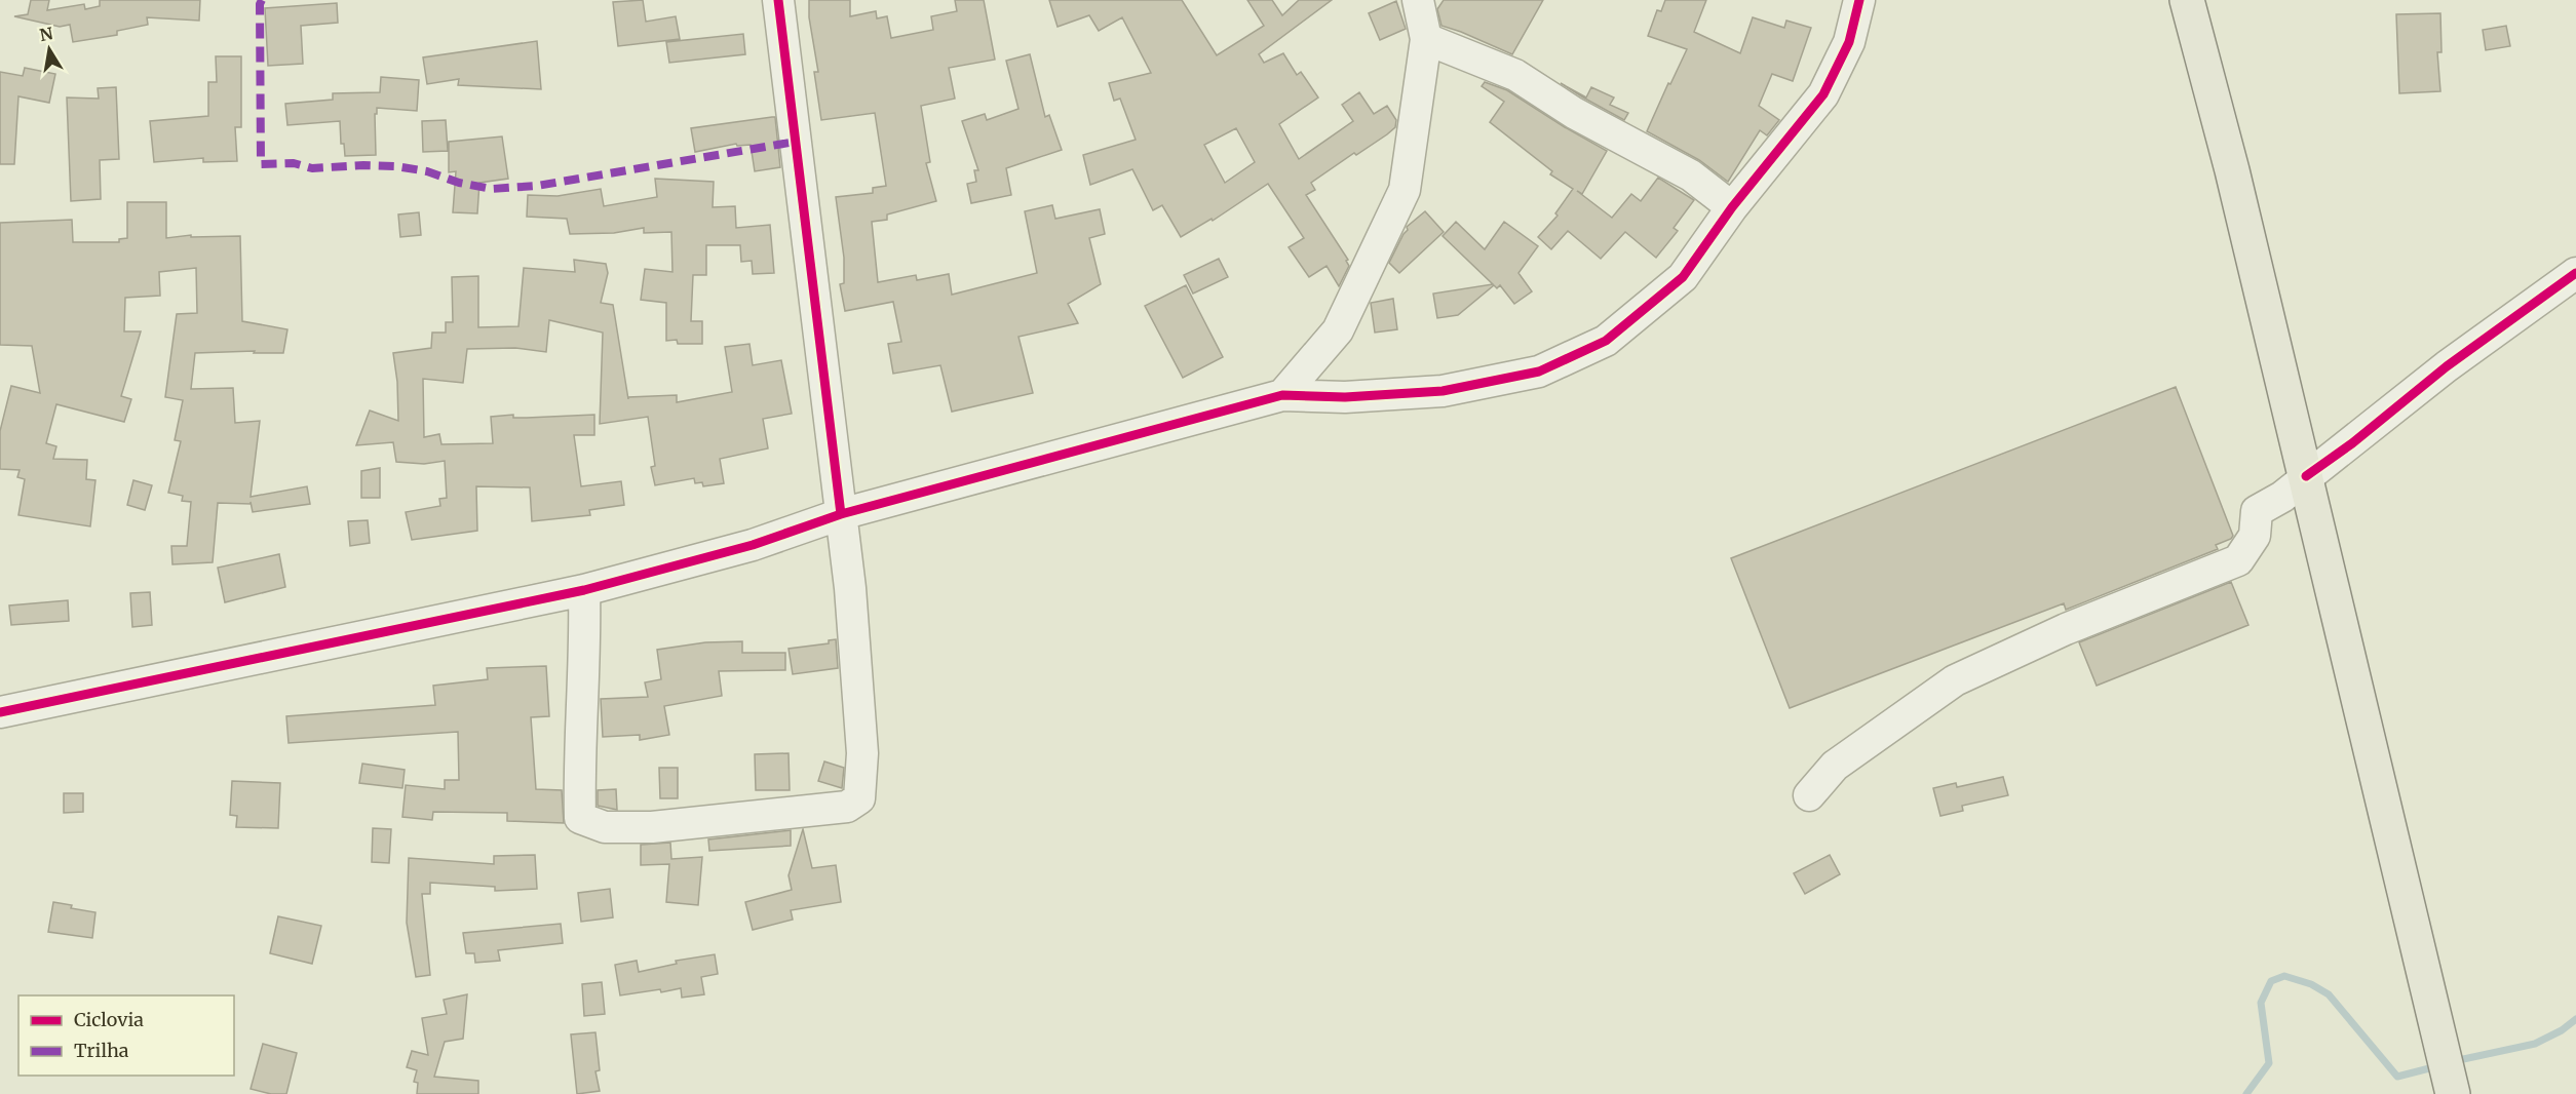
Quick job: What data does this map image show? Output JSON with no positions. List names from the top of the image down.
{
  "legend": ["Ciclovia", "Trilha"],
  "north": "top"
}
